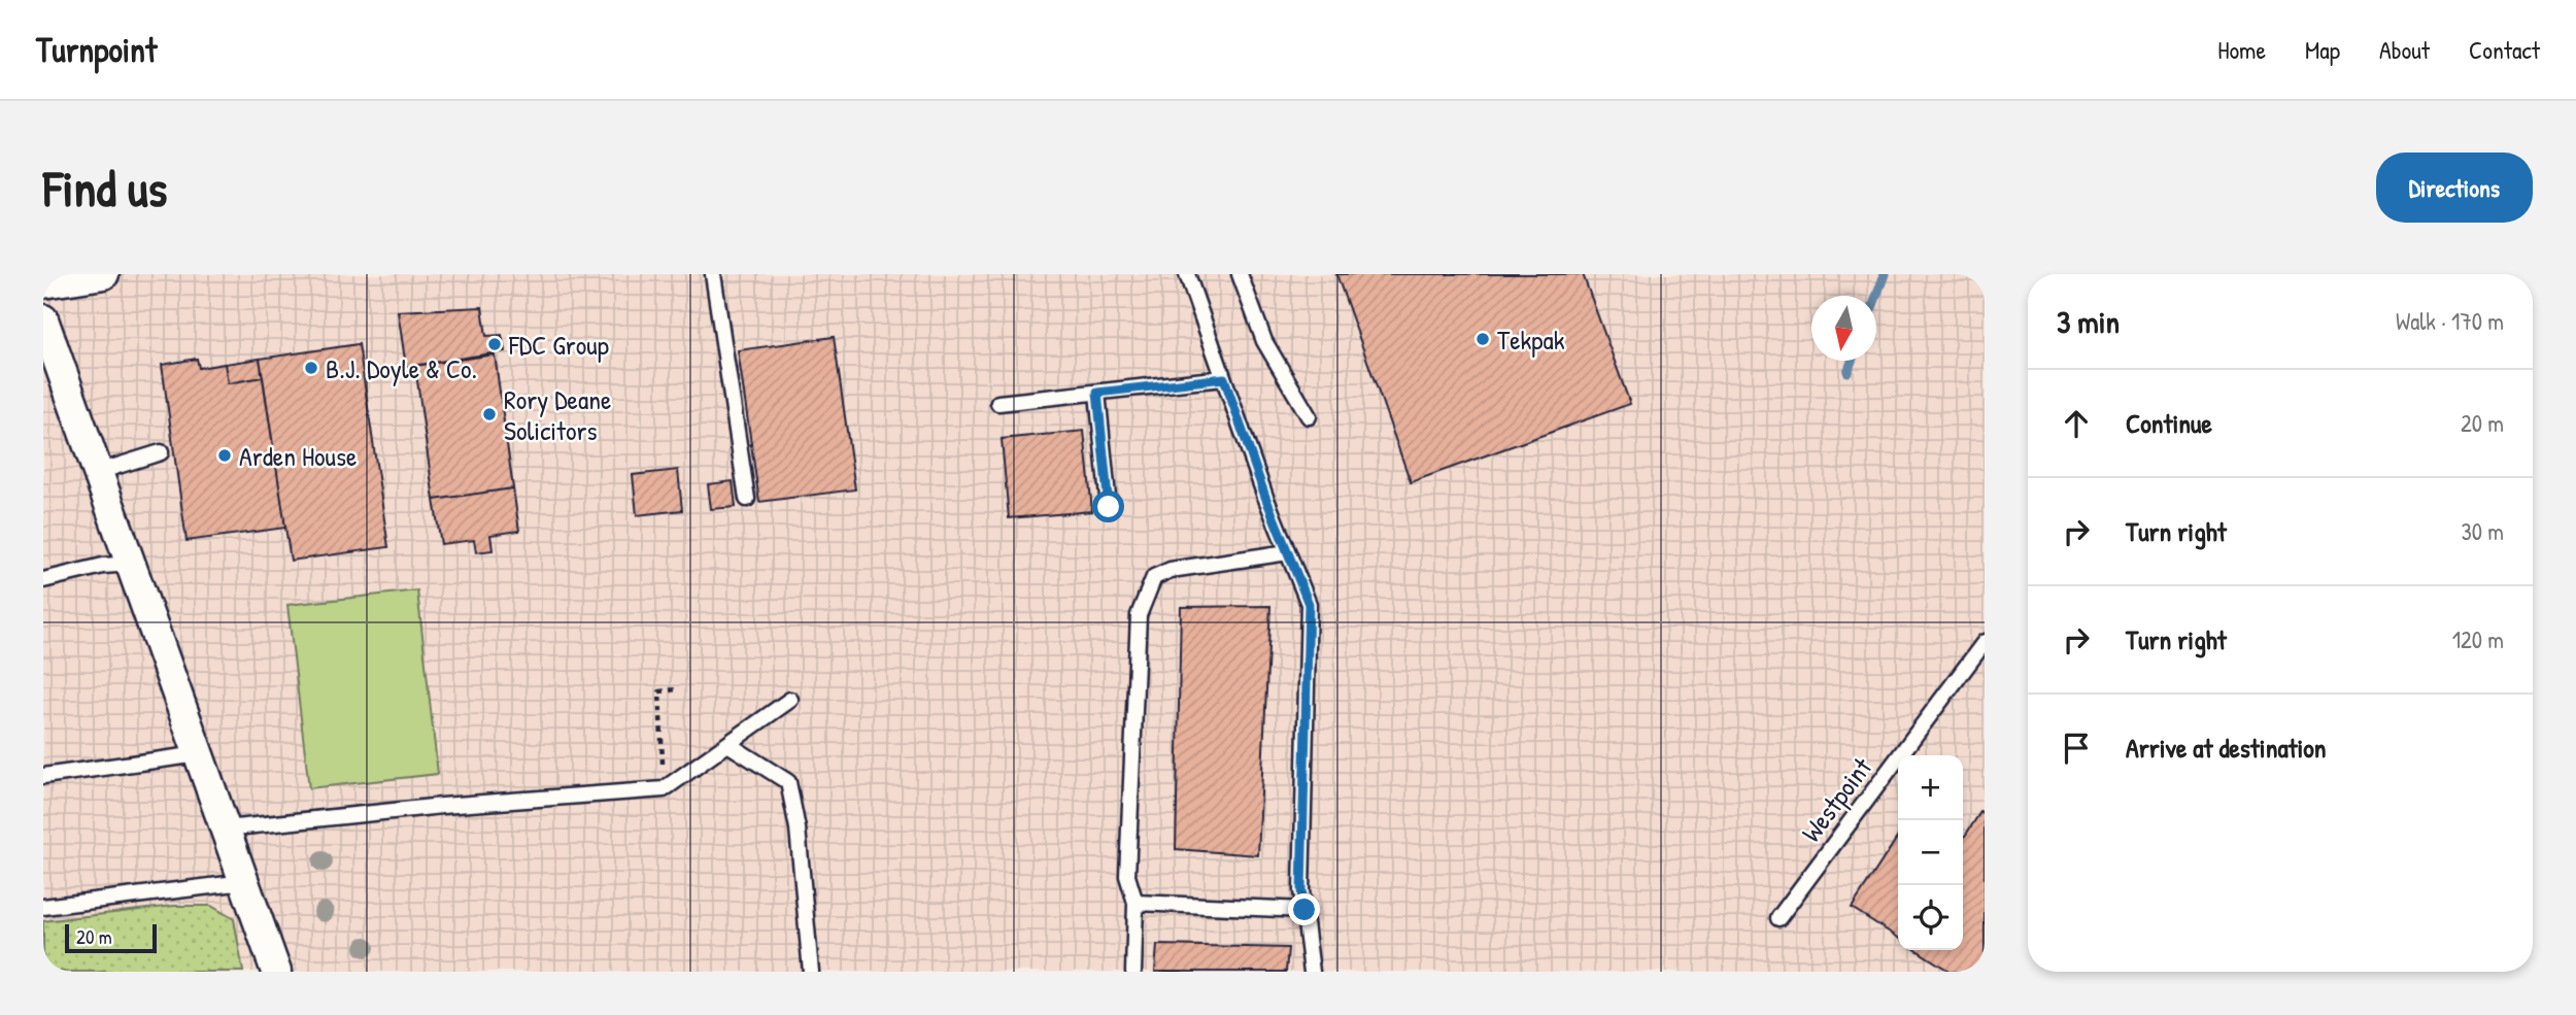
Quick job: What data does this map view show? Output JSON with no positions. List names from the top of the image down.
{
  "streets": {
    "lane": ["Westpoint"]
  },
  "places": [
    "Tekpak",
    "FDC Group",
    "B.J. Doyle & Co.",
    "Rory Deane Solicitors",
    "Arden House"
  ],
  "scale_bar": "20 m",
  "north": "bottom",
  "page": {
    "header": "Turnpoint",
    "nav": [
      "Home",
      "Map",
      "About",
      "Contact"
    ],
    "buttons": "Directions",
    "title": "Find us",
    "heading": ["3 min", "Walk · 170 m"],
    "list": [
      ["Continue", "20 m"],
      ["Turn right", "30 m"],
      ["Turn right", "120 m"],
      "Arrive at destination"
    ],
    "map_buttons": ["+", "−"],
    "scale": "20 m"
  }
}
